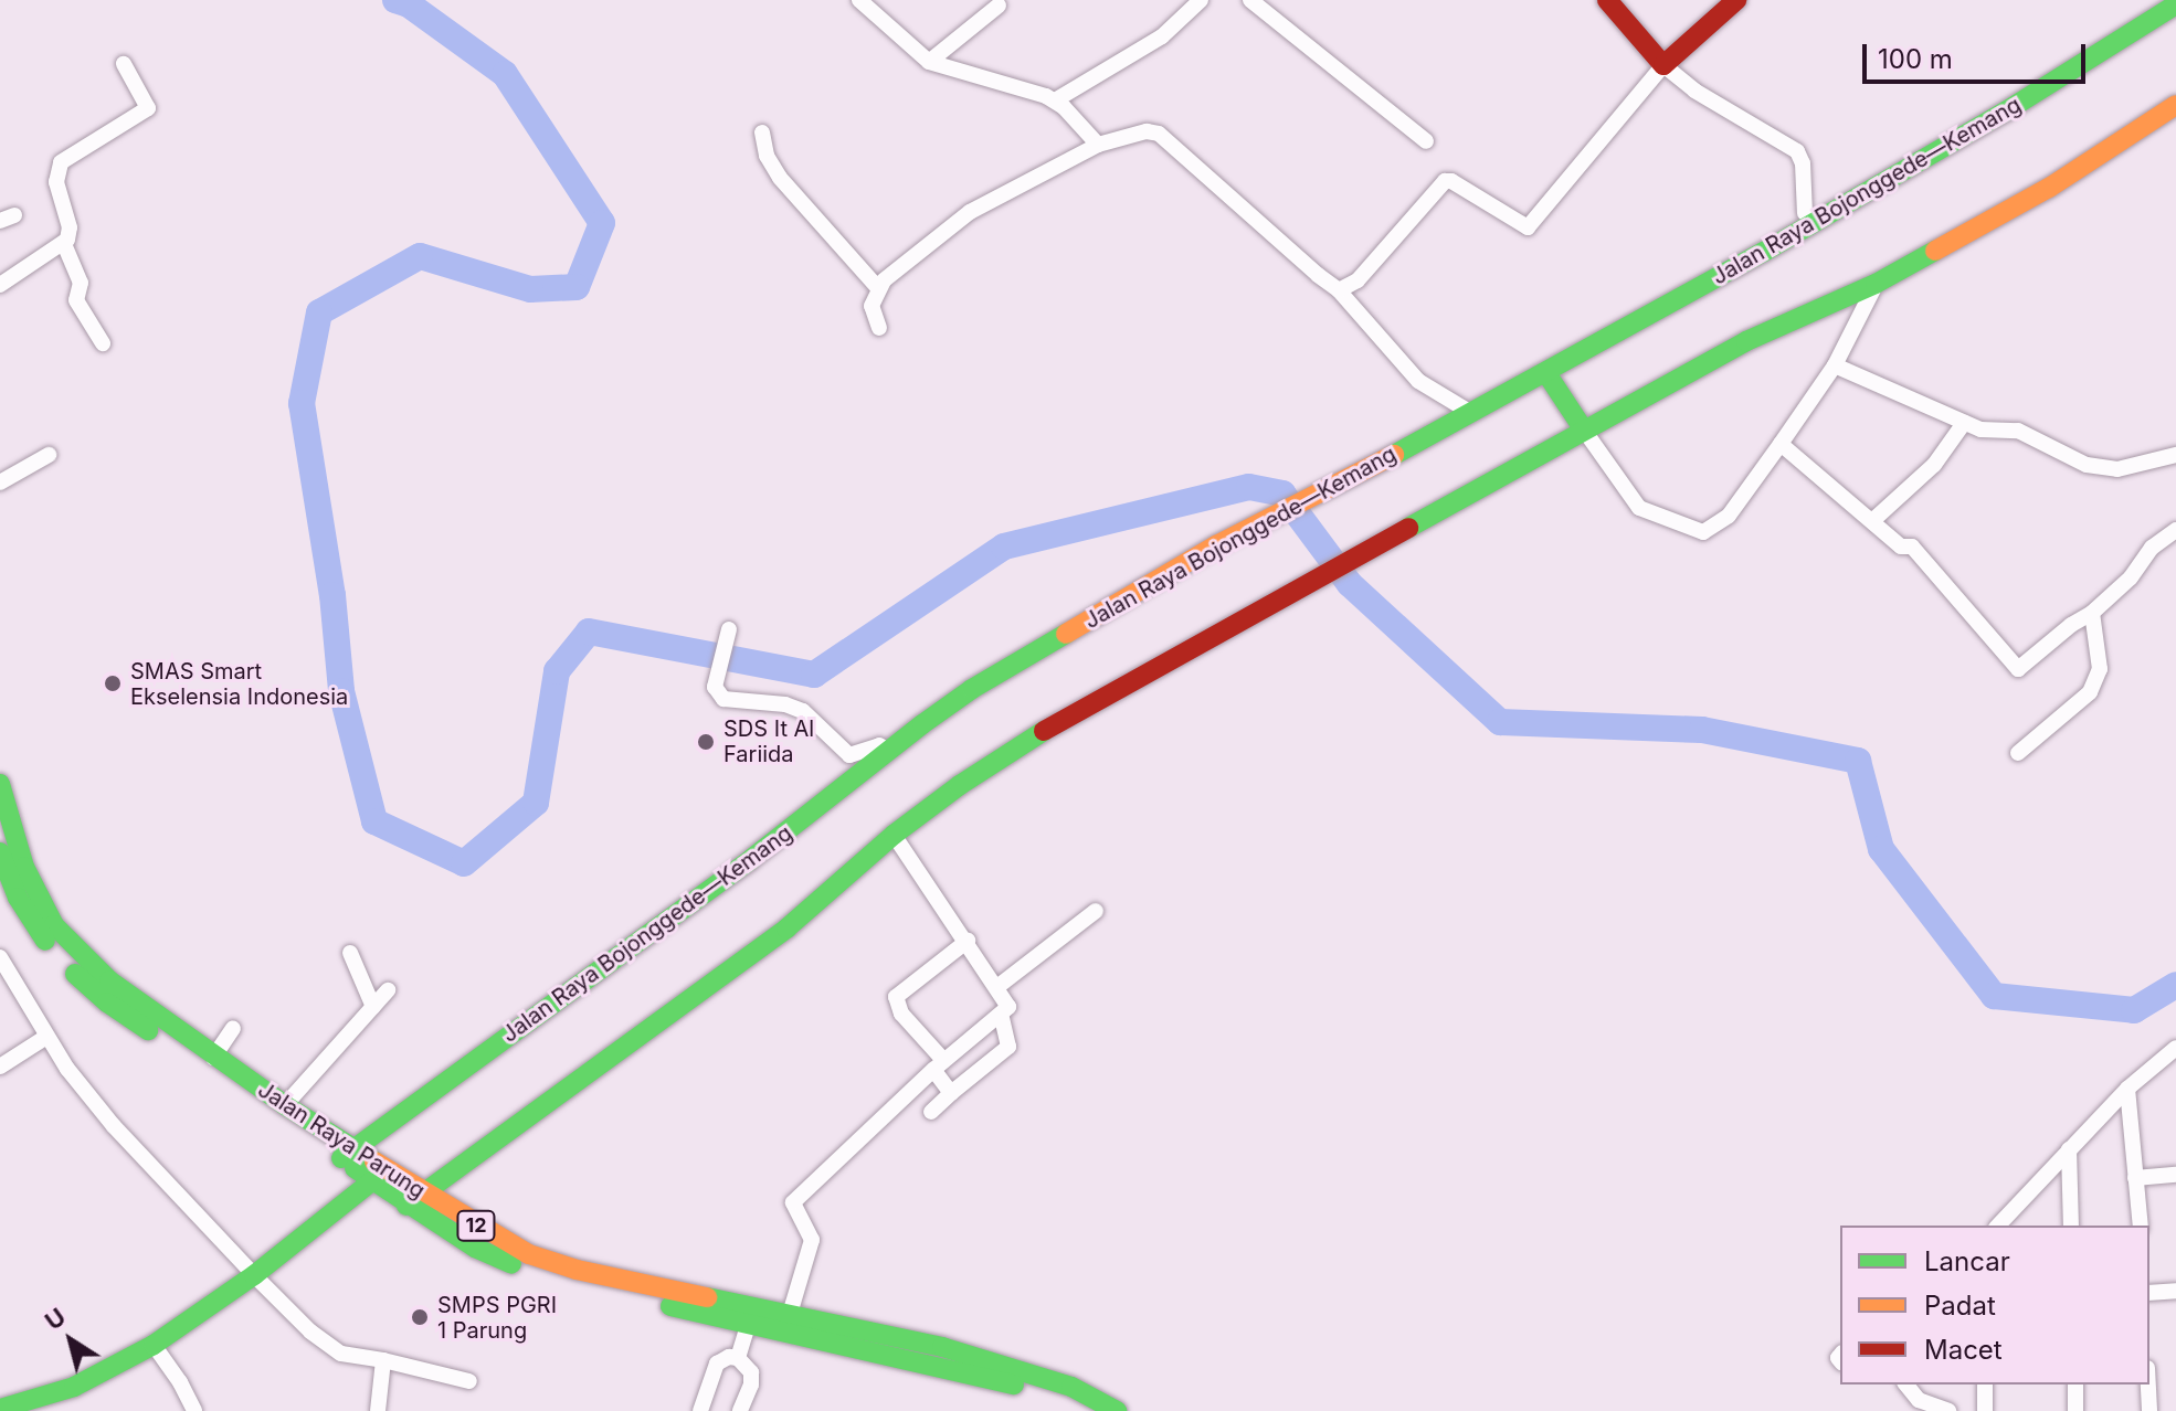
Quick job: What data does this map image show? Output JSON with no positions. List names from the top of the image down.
{
  "streets": {
    "main road": ["Jalan Raya Bojonggede—Kemang", "Jalan Raya Parung", "12"]
  },
  "crossings": [
    ["Jalan Raya Bojonggede—Kemang", "Jalan Raya Parung"]
  ],
  "places": ["SMAS Smart Ekselensia Indonesia", "SDS It Al Fariida", "SMPS PGRI 1 Parung"],
  "legend": ["Lancar", "Padat", "Macet"],
  "scale_bar": "100 m",
  "north": "top left"
}
